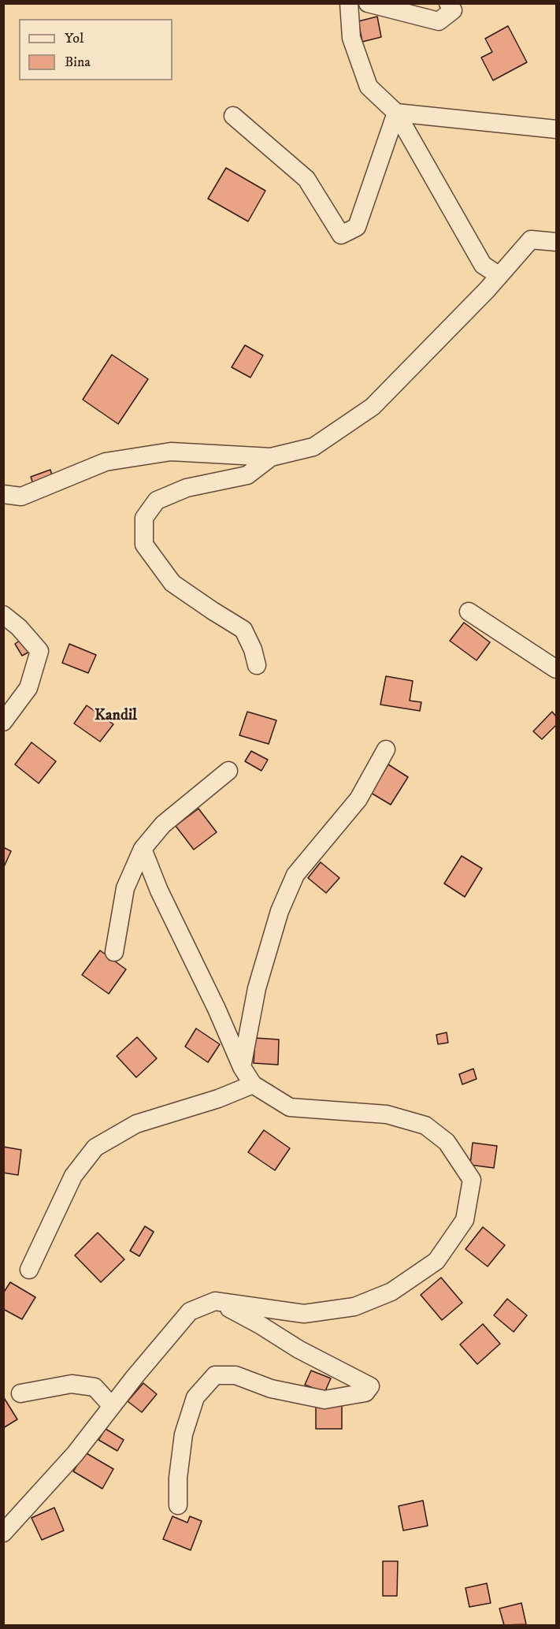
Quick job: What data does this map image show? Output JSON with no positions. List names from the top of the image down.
{
  "districts": ["Kandil"],
  "legend": ["Yol", "Bina"]
}
